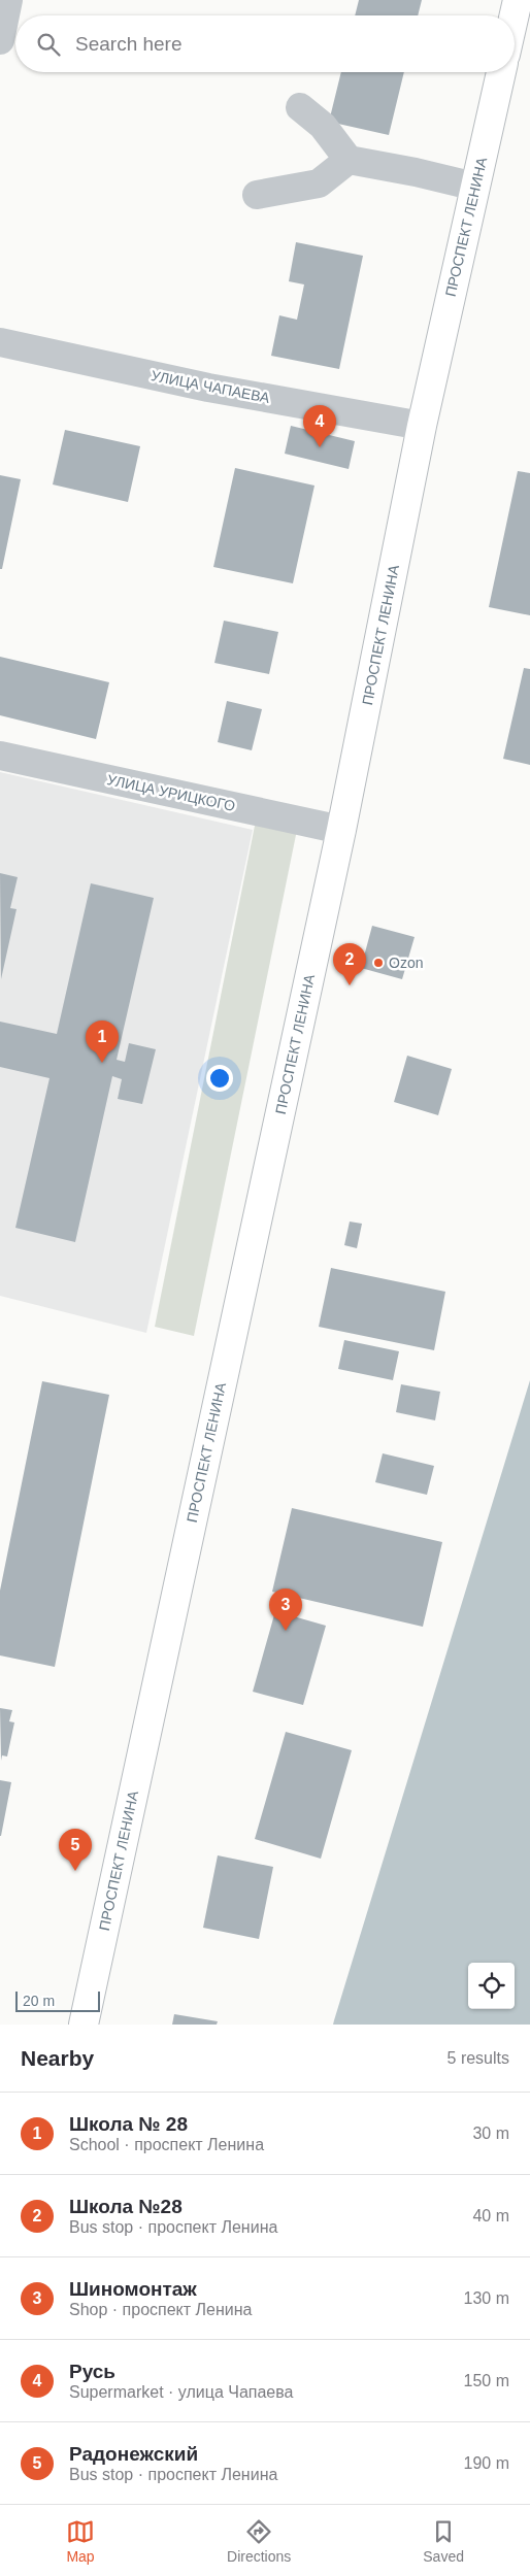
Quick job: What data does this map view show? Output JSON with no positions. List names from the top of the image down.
{
  "streets": {
    "main road": ["ПРОСПЕКТ ЛЕНИНА"],
    "street": ["УЛИЦА ЧАПАЕВА", "УЛИЦА УРИЦКОГО"]
  },
  "crossings": [
    ["ПРОСПЕКТ ЛЕНИНА", "УЛИЦА ЧАПАЕВА"],
    ["ПРОСПЕКТ ЛЕНИНА", "УЛИЦА УРИЦКОГО"]
  ],
  "places": ["Ozon"],
  "scale_bar": "20 m",
  "page": {
    "search": "Search here",
    "pins": [
      "4",
      "2",
      "1",
      "3",
      "5"
    ],
    "scale": "20 m",
    "heading": ["Nearby", "5 results"],
    "list": [
      {
        "mark": "1",
        "name": "Школа № 28",
        "note": "School · проспект Ленина",
        "value": "30 m"
      },
      {
        "mark": "2",
        "name": "Школа №28",
        "note": "Bus stop · проспект Ленина",
        "value": "40 m"
      },
      {
        "mark": "3",
        "name": "Шиномонтаж",
        "note": "Shop · проспект Ленина",
        "value": "130 m"
      },
      {
        "mark": "4",
        "name": "Русь",
        "note": "Supermarket · улица Чапаева",
        "value": "150 m"
      },
      {
        "mark": "5",
        "name": "Радонежский",
        "note": "Bus stop · проспект Ленина",
        "value": "190 m"
      }
    ],
    "nav": ["Map", "Directions", "Saved"]
  }
}
